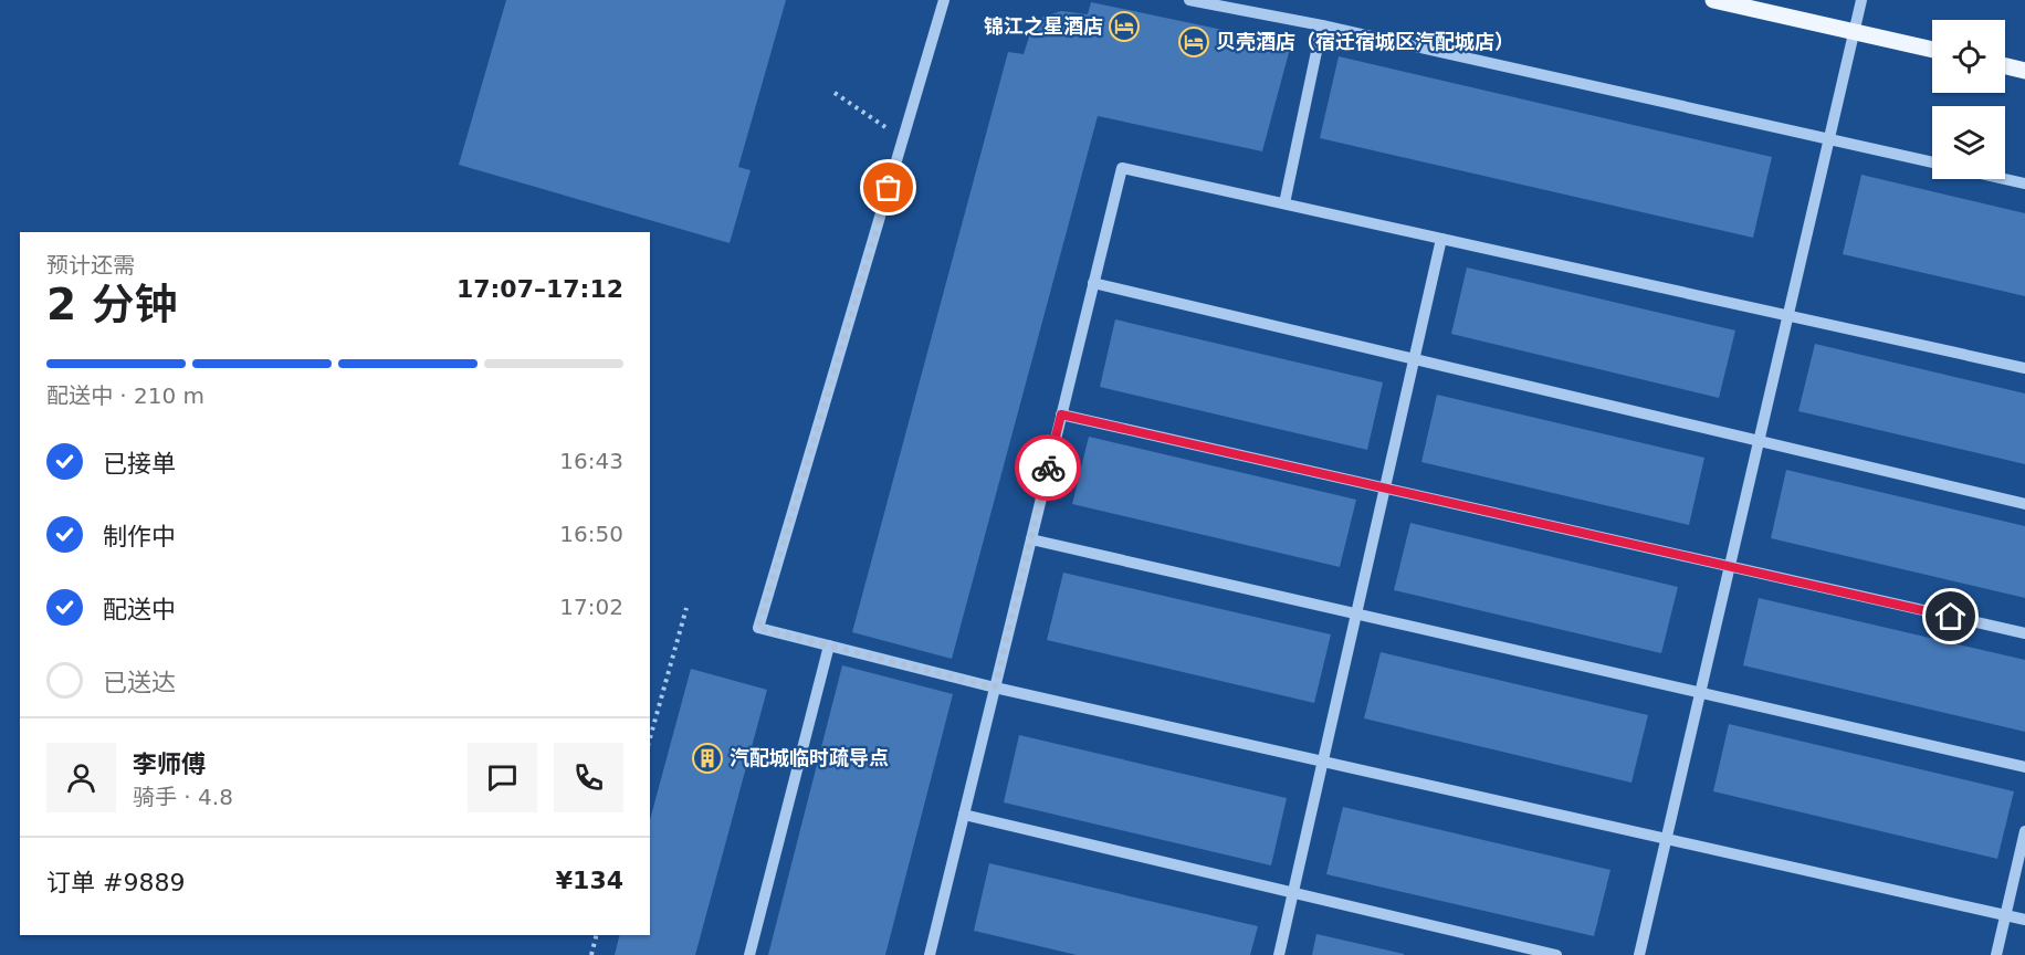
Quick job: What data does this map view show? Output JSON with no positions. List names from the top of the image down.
{
  "places": {
    "hotel": ["锦江之星酒店", "贝壳酒店（宿迁宿城区汽配城店）"],
    "building": ["汽配城临时疏导点"]
  },
  "page": {
    "heading": ["2 分钟", "预计还需", "17:07–17:12"],
    "panel": [
      "李师傅",
      "骑手 · 4.8",
      "订单 #9889",
      "¥134"
    ],
    "bar": "配送中 · 210 m",
    "list": [
      ["已接单", "16:43"],
      ["制作中", "16:50"],
      ["配送中", "17:02"],
      "已送达"
    ]
  }
}
